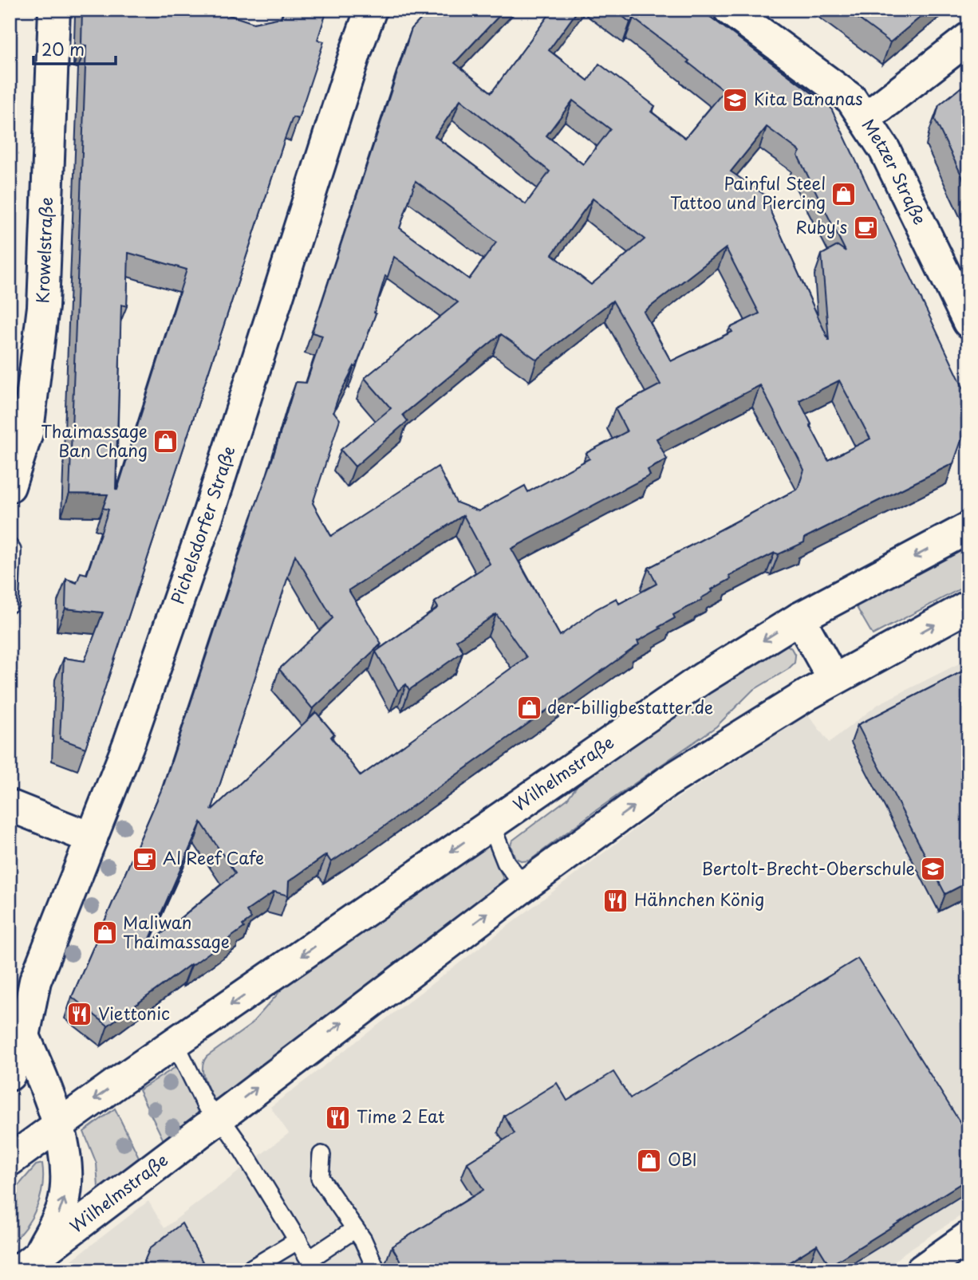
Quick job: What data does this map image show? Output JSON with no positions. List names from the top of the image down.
{
  "streets": {
    "street": [
      "Metzer Straße",
      "Krowelstraße",
      "Pichelsdorfer Straße",
      "Wilhelmstraße"
    ]
  },
  "places": {
    "school or university": ["Kita Bananas", "Bertolt-Brecht-Oberschule"],
    "shop": [
      "Painful Steel Tattoo und Piercing",
      "Thaimassage Ban Chang",
      "der-billigbestatter.de",
      "Maliwan Thaimassage",
      "OBI"
    ],
    "cafe": ["Ruby's", "Al Reef Cafe"],
    "restaurant": ["Hähnchen König", "Viettonic", "Time 2 Eat"]
  },
  "scale_bar": "20 m"
}
